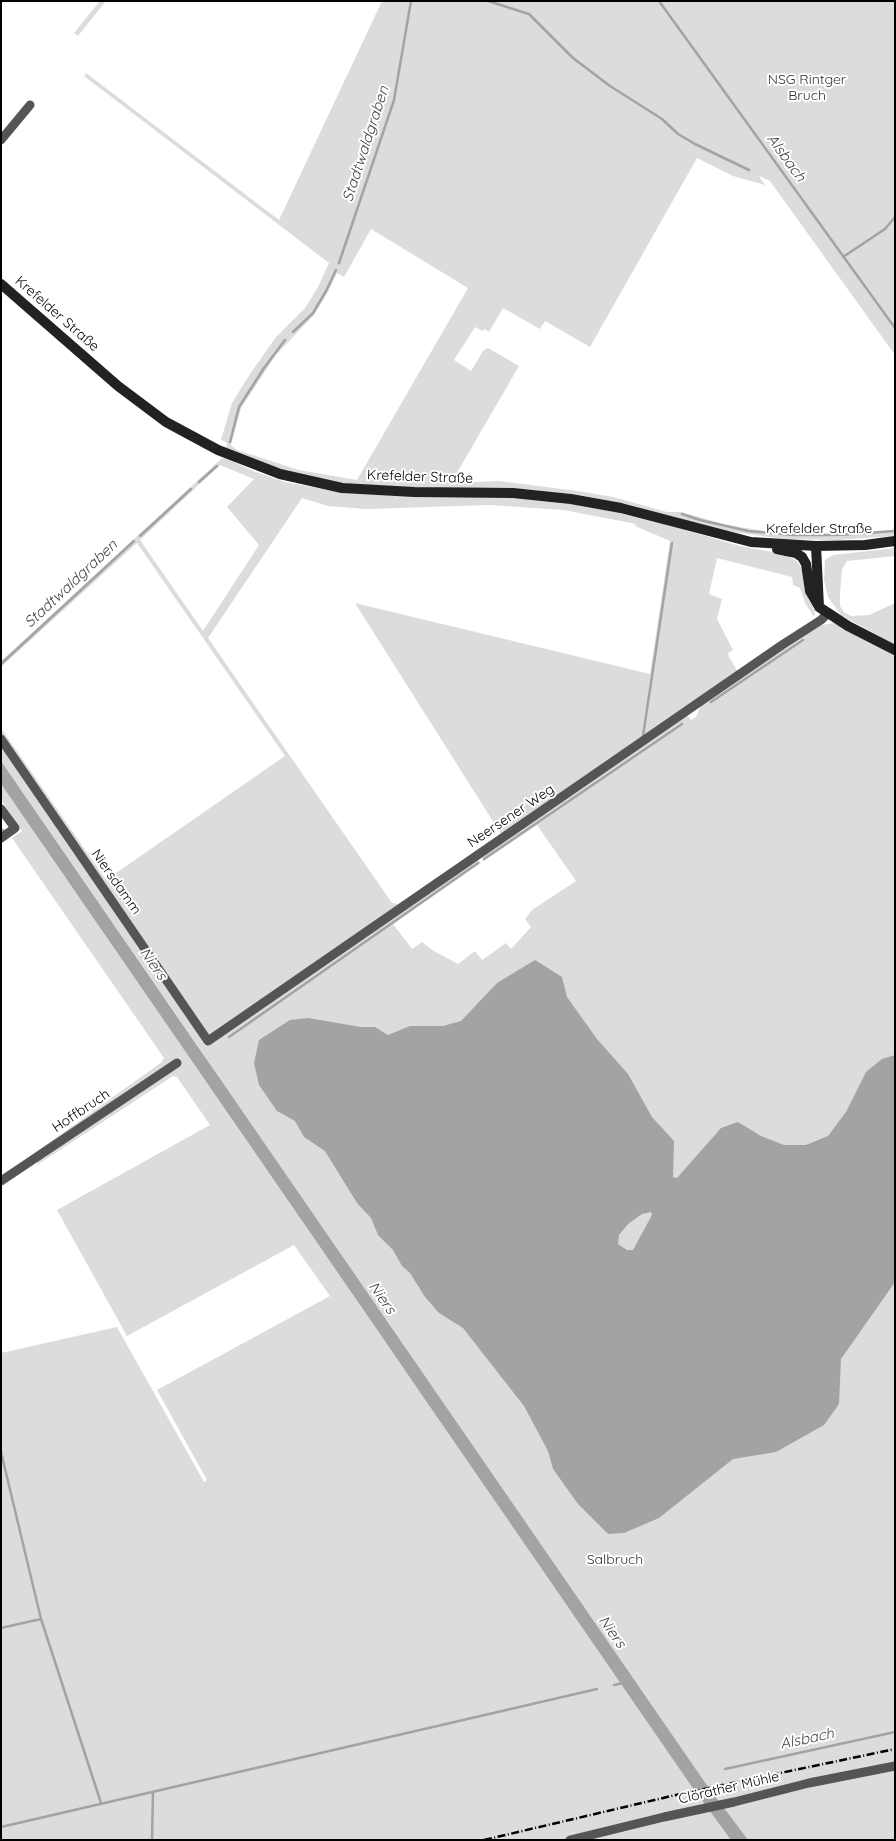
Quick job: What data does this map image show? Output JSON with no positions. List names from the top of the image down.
{
  "streets": {
    "main road": ["Krefelder Straße"],
    "street": [
      "Neersener Weg",
      "Niersdamm",
      "Hoffbruch",
      "Clörather Mühle"
    ]
  },
  "crossings": [
    ["Neersener Weg", "Niersdamm"]
  ],
  "water": ["Stadtwaldgraben", "Alsbach", "Niers"],
  "parks": ["NSG Rintger Bruch", "Salbruch"]
}
